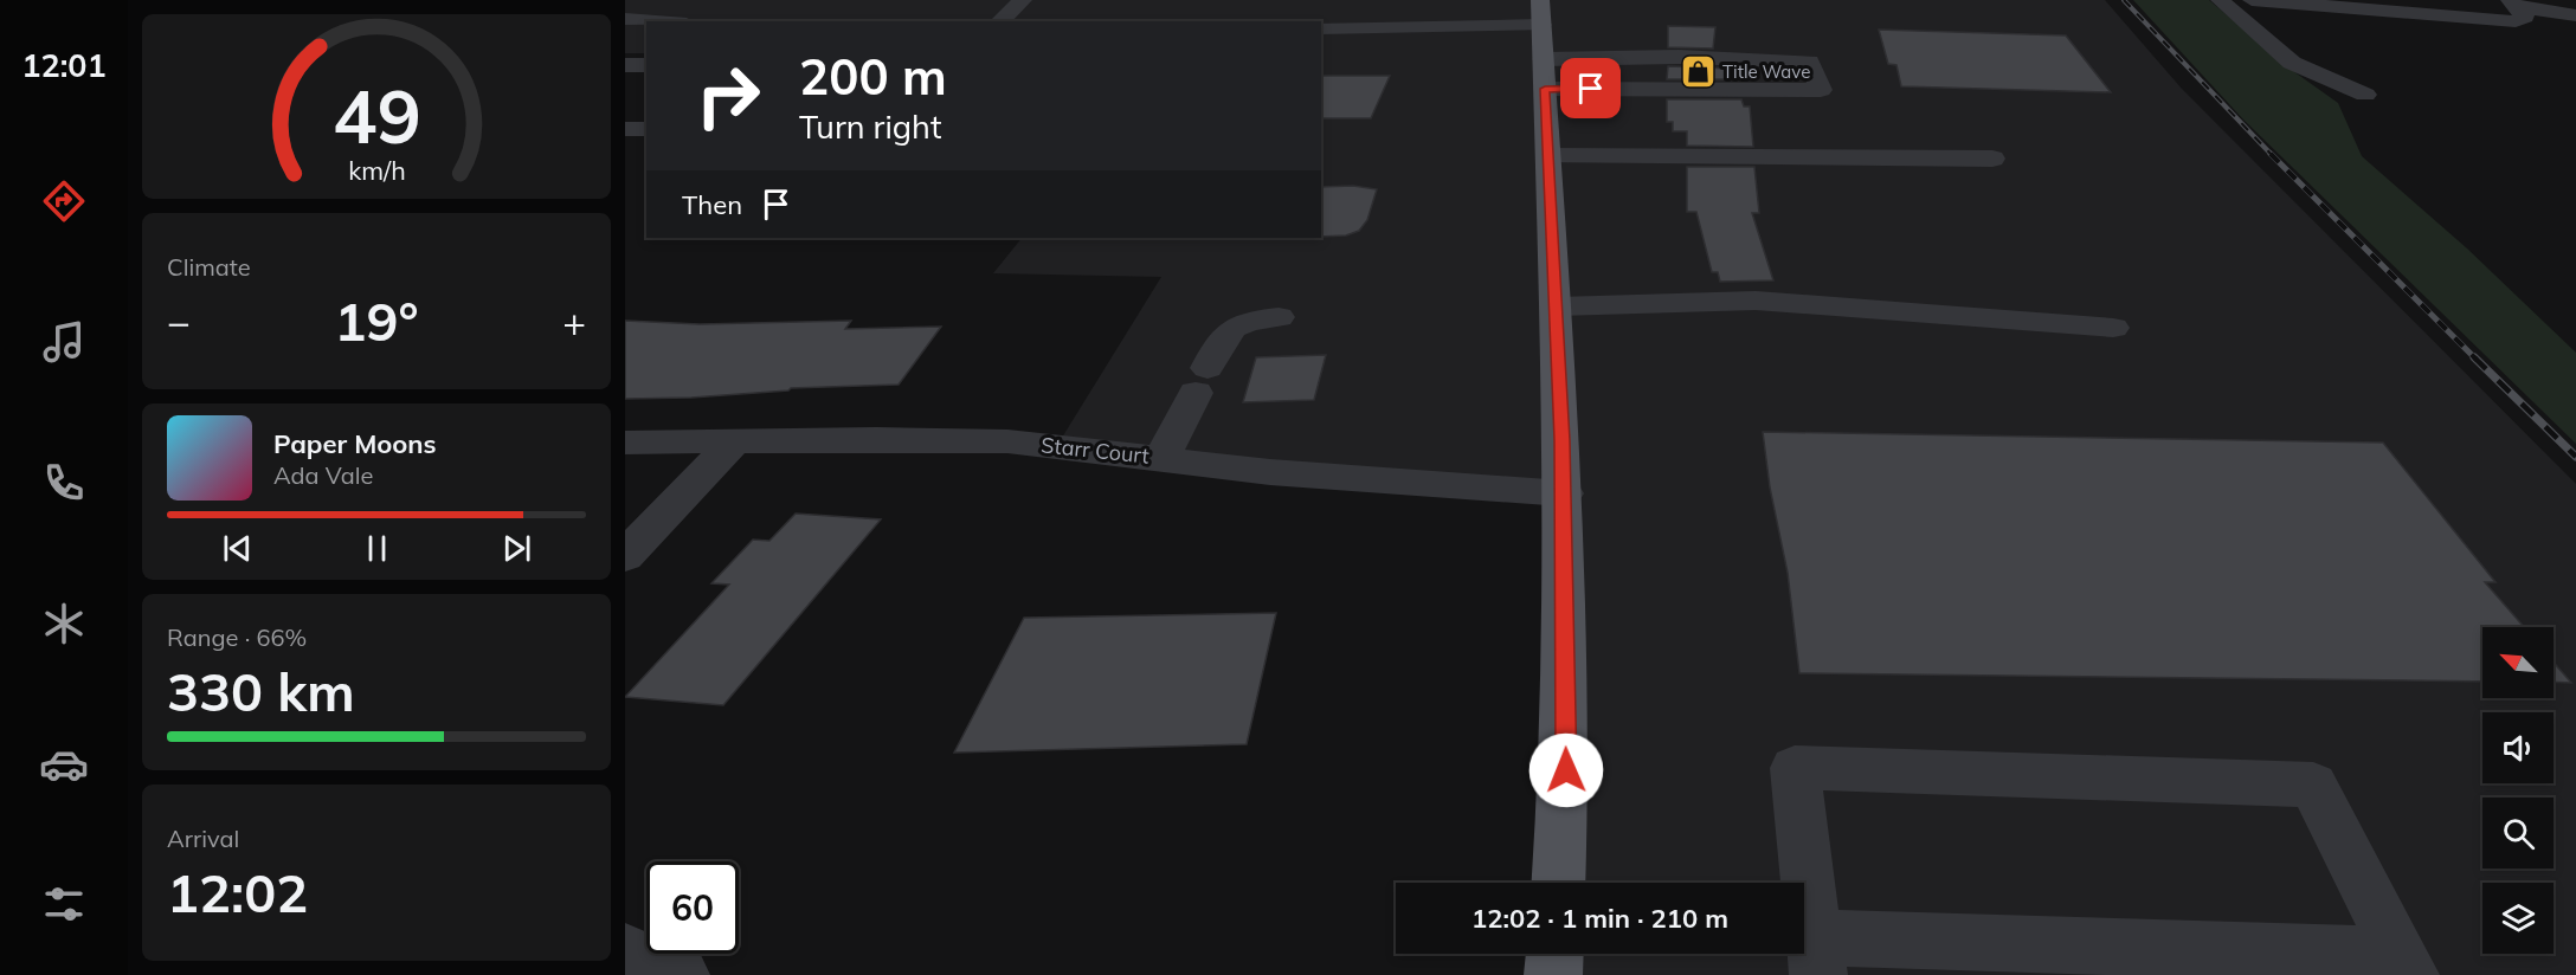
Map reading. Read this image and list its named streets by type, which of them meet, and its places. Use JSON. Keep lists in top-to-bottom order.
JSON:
{
  "streets": {
    "street": ["Starr Court"]
  },
  "places": {
    "shop": ["Title Wave"]
  },
  "north": "top left",
  "page": {
    "tabs": "12:01",
    "turn": ["200 m", "Turn right"],
    "then": "Then",
    "tile": [
      "Climate",
      ["Range · 66%", "330 km"],
      ["Arrival", "12:02"]
    ],
    "heat": ["−", "19°", "+"],
    "song": ["Paper Moons", "Ada Vale"],
    "limit": "60",
    "trip": "12:02 · 1 min · 210 m",
    "gauge": ["49", "km/h"]
  }
}
